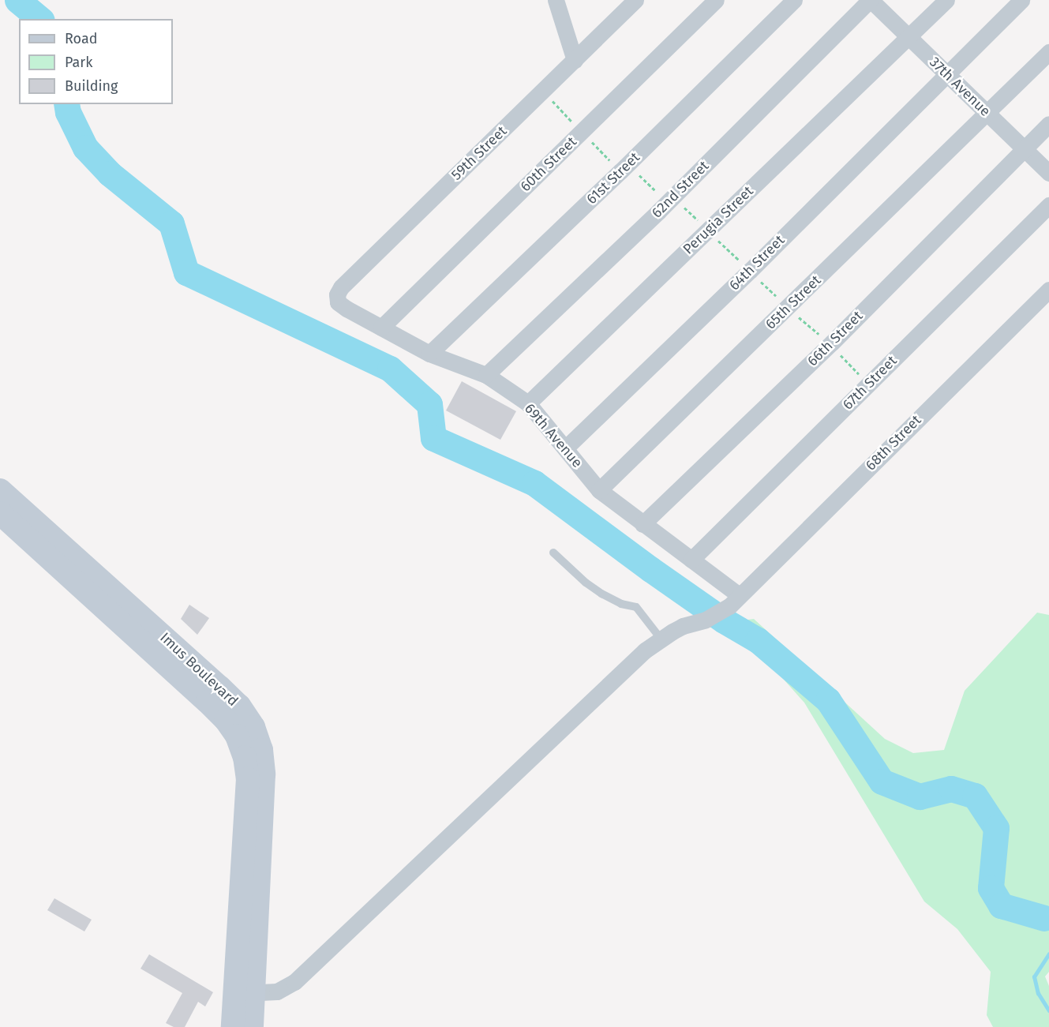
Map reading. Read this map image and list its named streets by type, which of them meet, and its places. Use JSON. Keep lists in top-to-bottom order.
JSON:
{
  "streets": {
    "main road": ["Imus Boulevard"],
    "street": [
      "37th Avenue",
      "59th Street",
      "60th Street",
      "61st Street",
      "62nd Street",
      "Perugia Street",
      "64th Street",
      "65th Street",
      "66th Street",
      "67th Street",
      "69th Avenue",
      "68th Street"
    ]
  },
  "crossings": [
    ["37th Avenue", "62nd Street"],
    ["37th Avenue", "Perugia Street"],
    ["37th Avenue", "64th Street"],
    ["37th Avenue", "65th Street"],
    ["37th Avenue", "66th Street"],
    ["59th Street", "69th Avenue"],
    ["60th Street", "69th Avenue"],
    ["61st Street", "69th Avenue"],
    ["62nd Street", "69th Avenue"],
    ["Perugia Street", "69th Avenue"],
    ["64th Street", "69th Avenue"],
    ["65th Street", "69th Avenue"],
    ["66th Street", "69th Avenue"],
    ["67th Street", "69th Avenue"],
    ["69th Avenue", "68th Street"]
  ],
  "legend": ["Road", "Park", "Building"]
}
